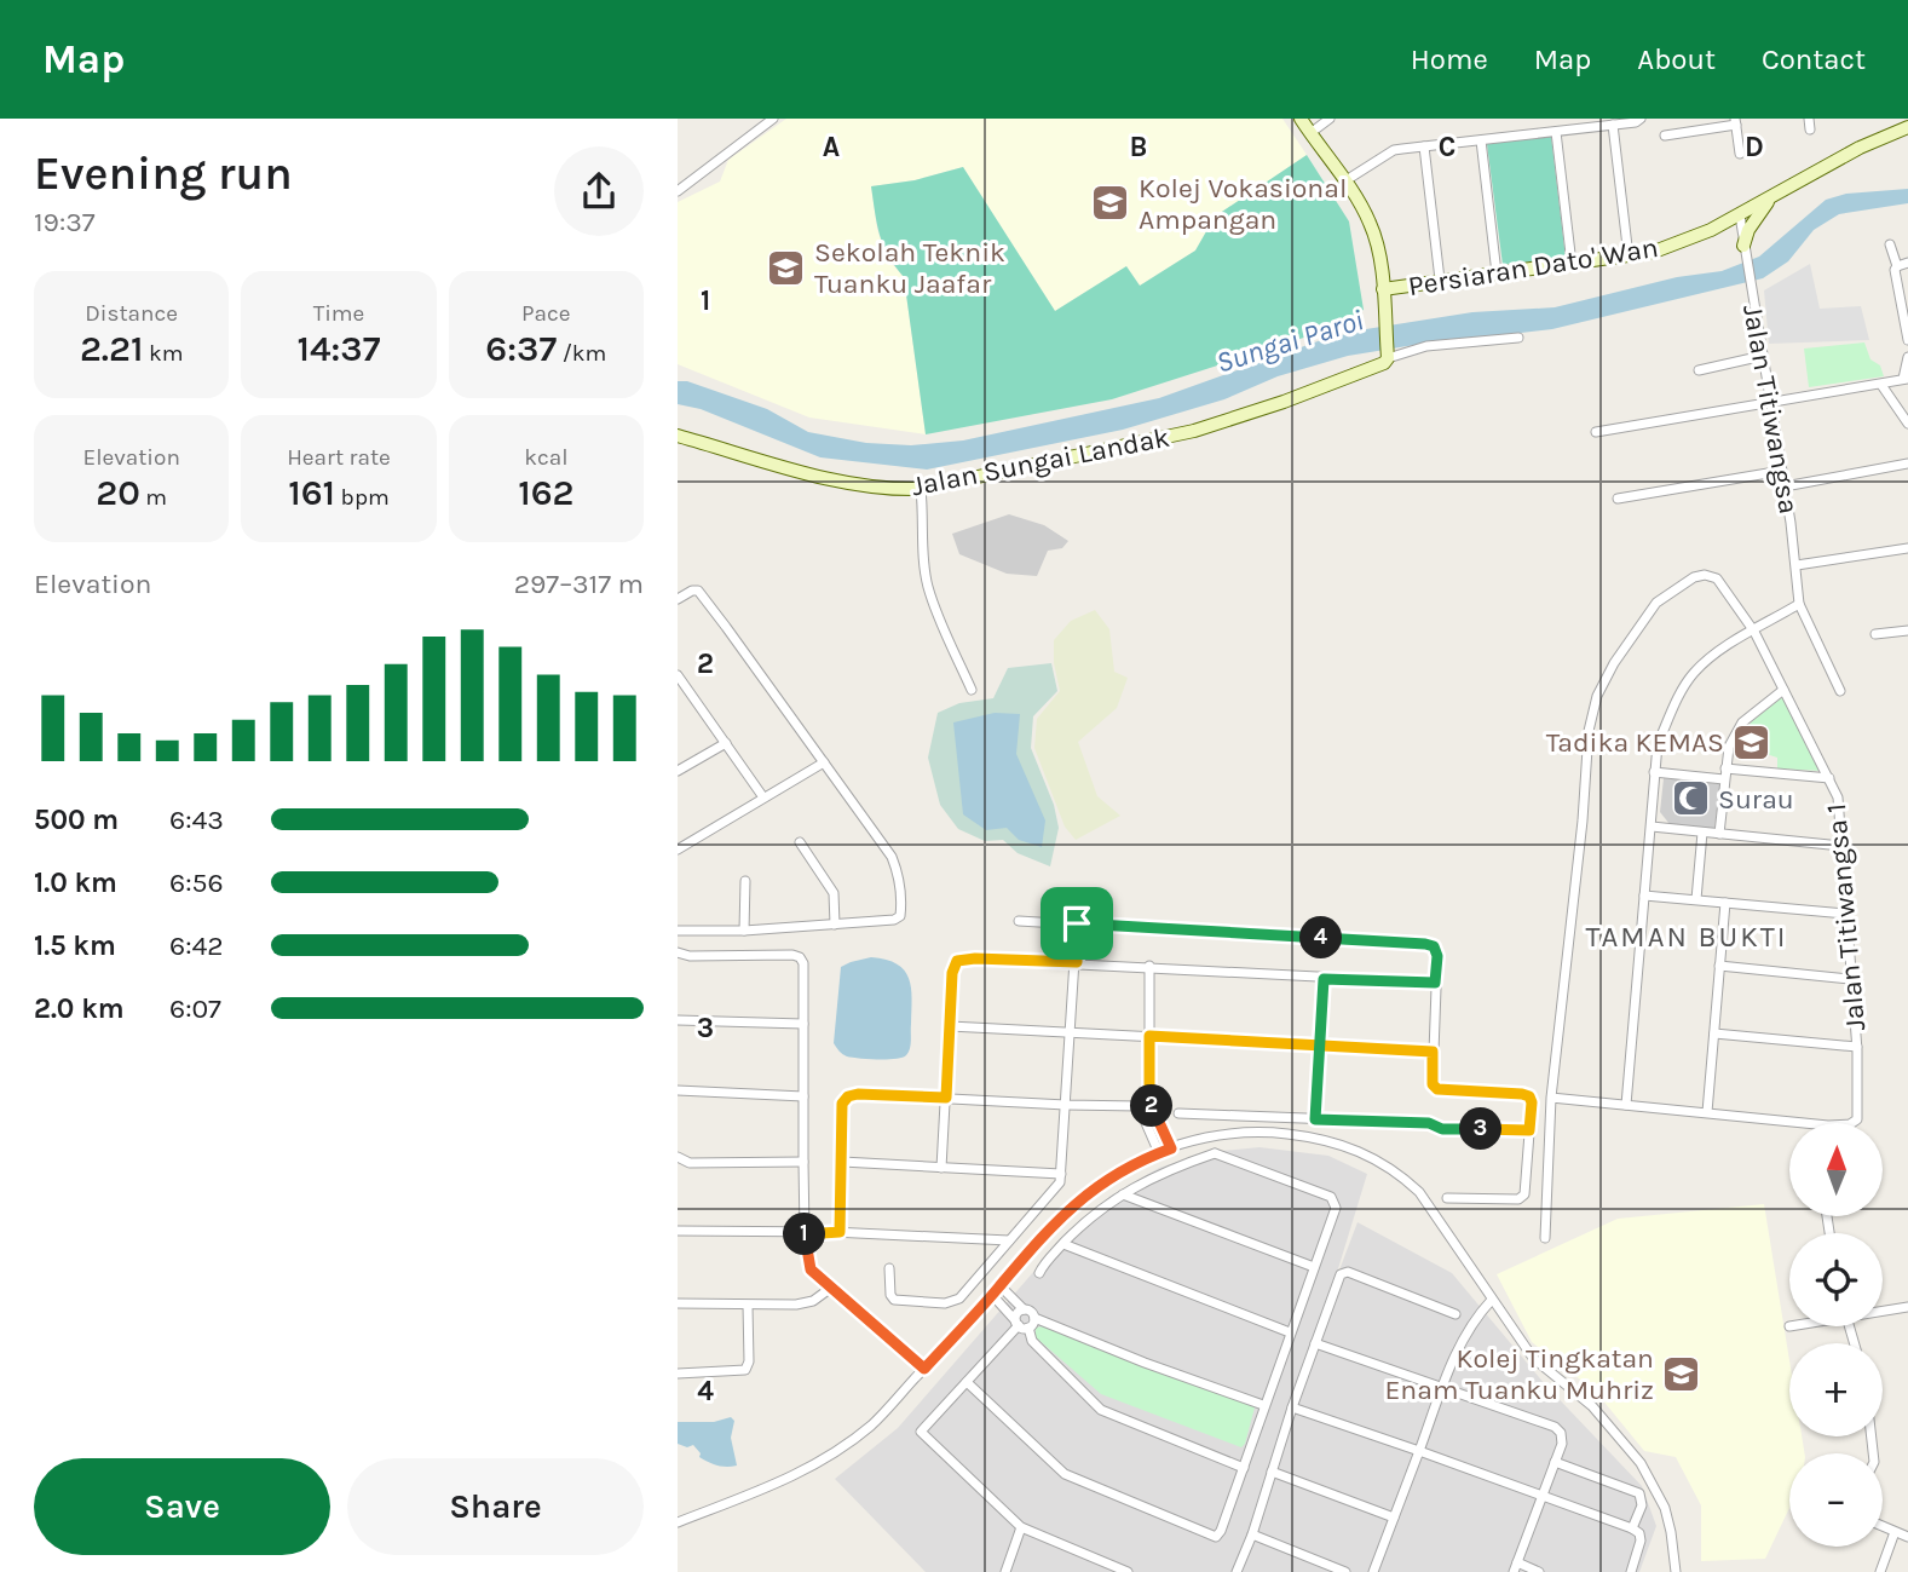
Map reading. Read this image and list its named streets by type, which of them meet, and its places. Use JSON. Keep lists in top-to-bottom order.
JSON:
{
  "streets": {
    "street": [
      "Persiaran Dato' Wan",
      "Jalan Titiwangsa",
      "Jalan Sungai Landak",
      "Jalan Titiwangsa 1"
    ]
  },
  "crossings": [
    ["Persiaran Dato' Wan", "Jalan Titiwangsa"]
  ],
  "districts": ["TAMAN BUKTI"],
  "water": ["Sungai Paroi"],
  "places": {
    "school or university": [
      "Kolej Vokasional Ampangan",
      "Sekolah Teknik Tuanku Jaafar",
      "Tadika KEMAS",
      "Kolej Tingkatan Enam Tuanku Muhriz"
    ],
    "mosque": ["Surau"]
  },
  "north": "top",
  "page": {
    "header": "Map",
    "nav": [
      "Home",
      "Map",
      "About",
      "Contact"
    ],
    "heading": ["Evening run", "19:37"],
    "stats": [
      ["Distance", "2.21 km"],
      ["Time", "14:37"],
      ["Pace", "6:37 /km"],
      ["Elevation", "20 m"],
      ["Heart rate", "161 bpm"],
      ["kcal", "162"]
    ],
    "chart": ["Elevation", "297–317 m"],
    "list": [
      {
        "name": "500 m",
        "note": "6:43"
      },
      {
        "name": "1.0 km",
        "note": "6:56"
      },
      {
        "name": "1.5 km",
        "note": "6:42"
      },
      {
        "name": "2.0 km",
        "note": "6:07"
      }
    ],
    "pins": [
      "4",
      "2",
      "3",
      "1"
    ],
    "map_buttons": ["+", "−"],
    "buttons": ["Save", "Share"]
  },
  "grid": {
    "columns": [
      "A",
      "B",
      "C",
      "D"
    ],
    "rows": [
      "1",
      "2",
      "3",
      "4"
    ]
  }
}
